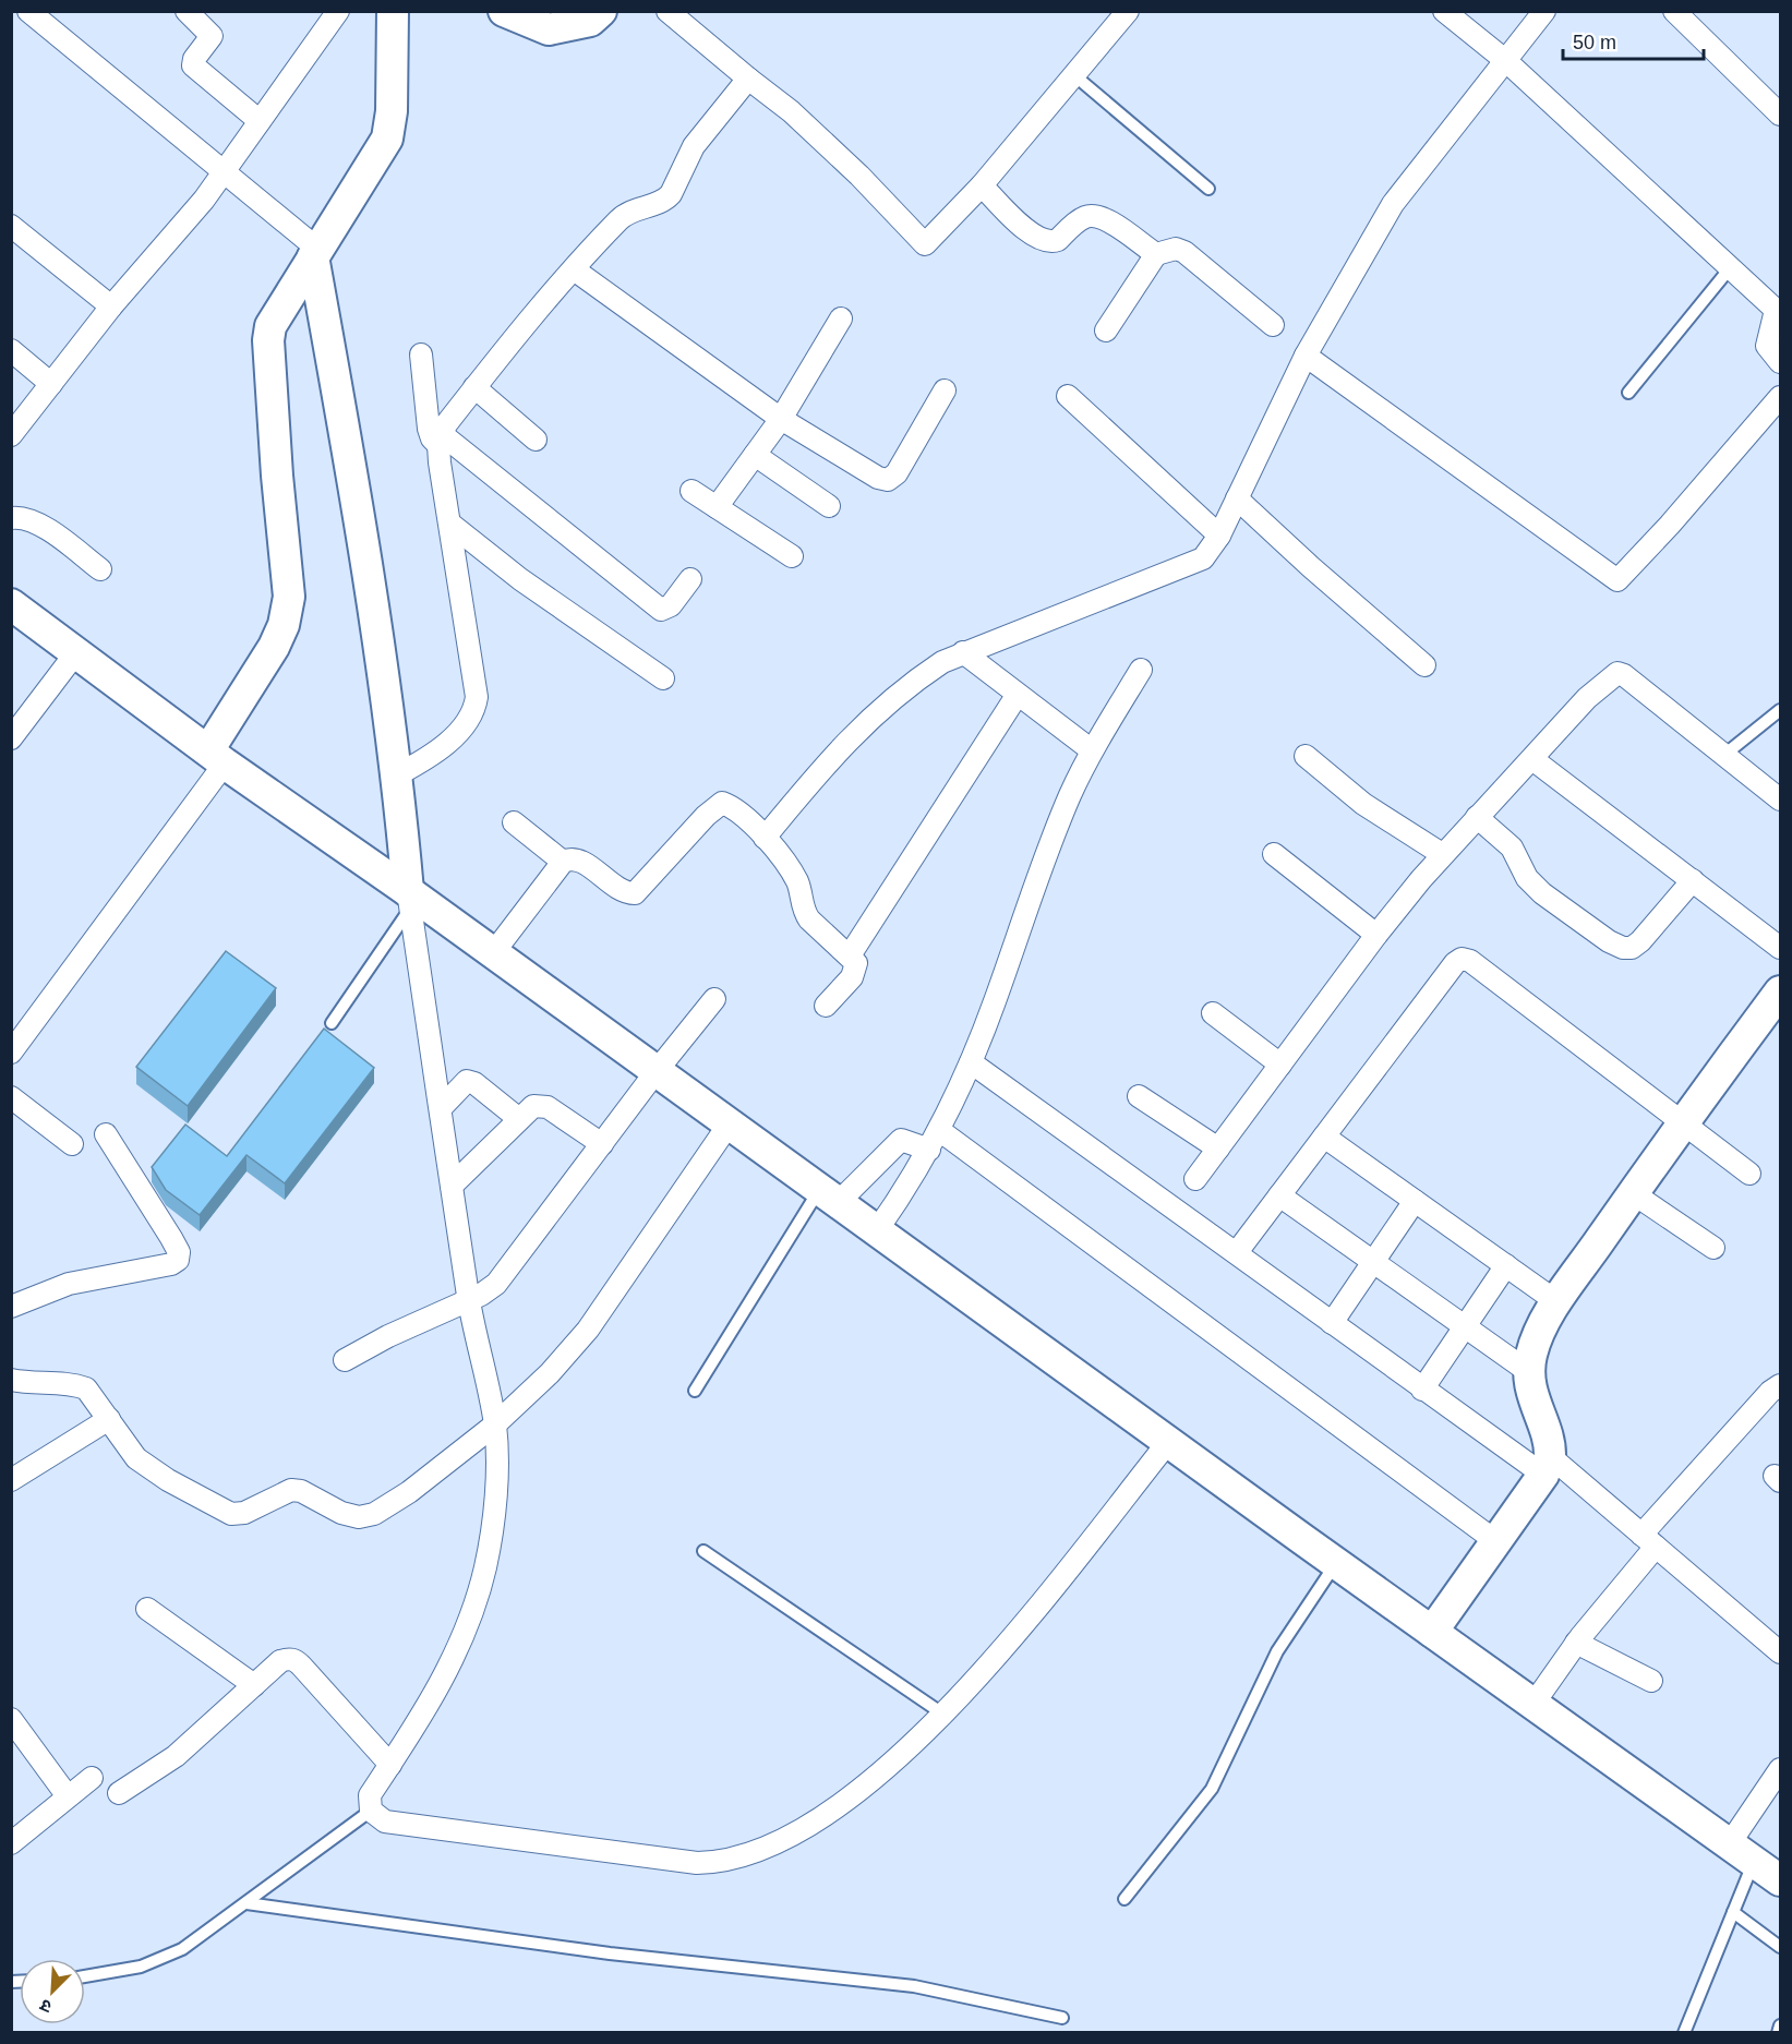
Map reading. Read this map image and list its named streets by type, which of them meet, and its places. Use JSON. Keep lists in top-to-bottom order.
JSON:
{
  "scale_bar": "50 m",
  "north": "bottom left"
}
